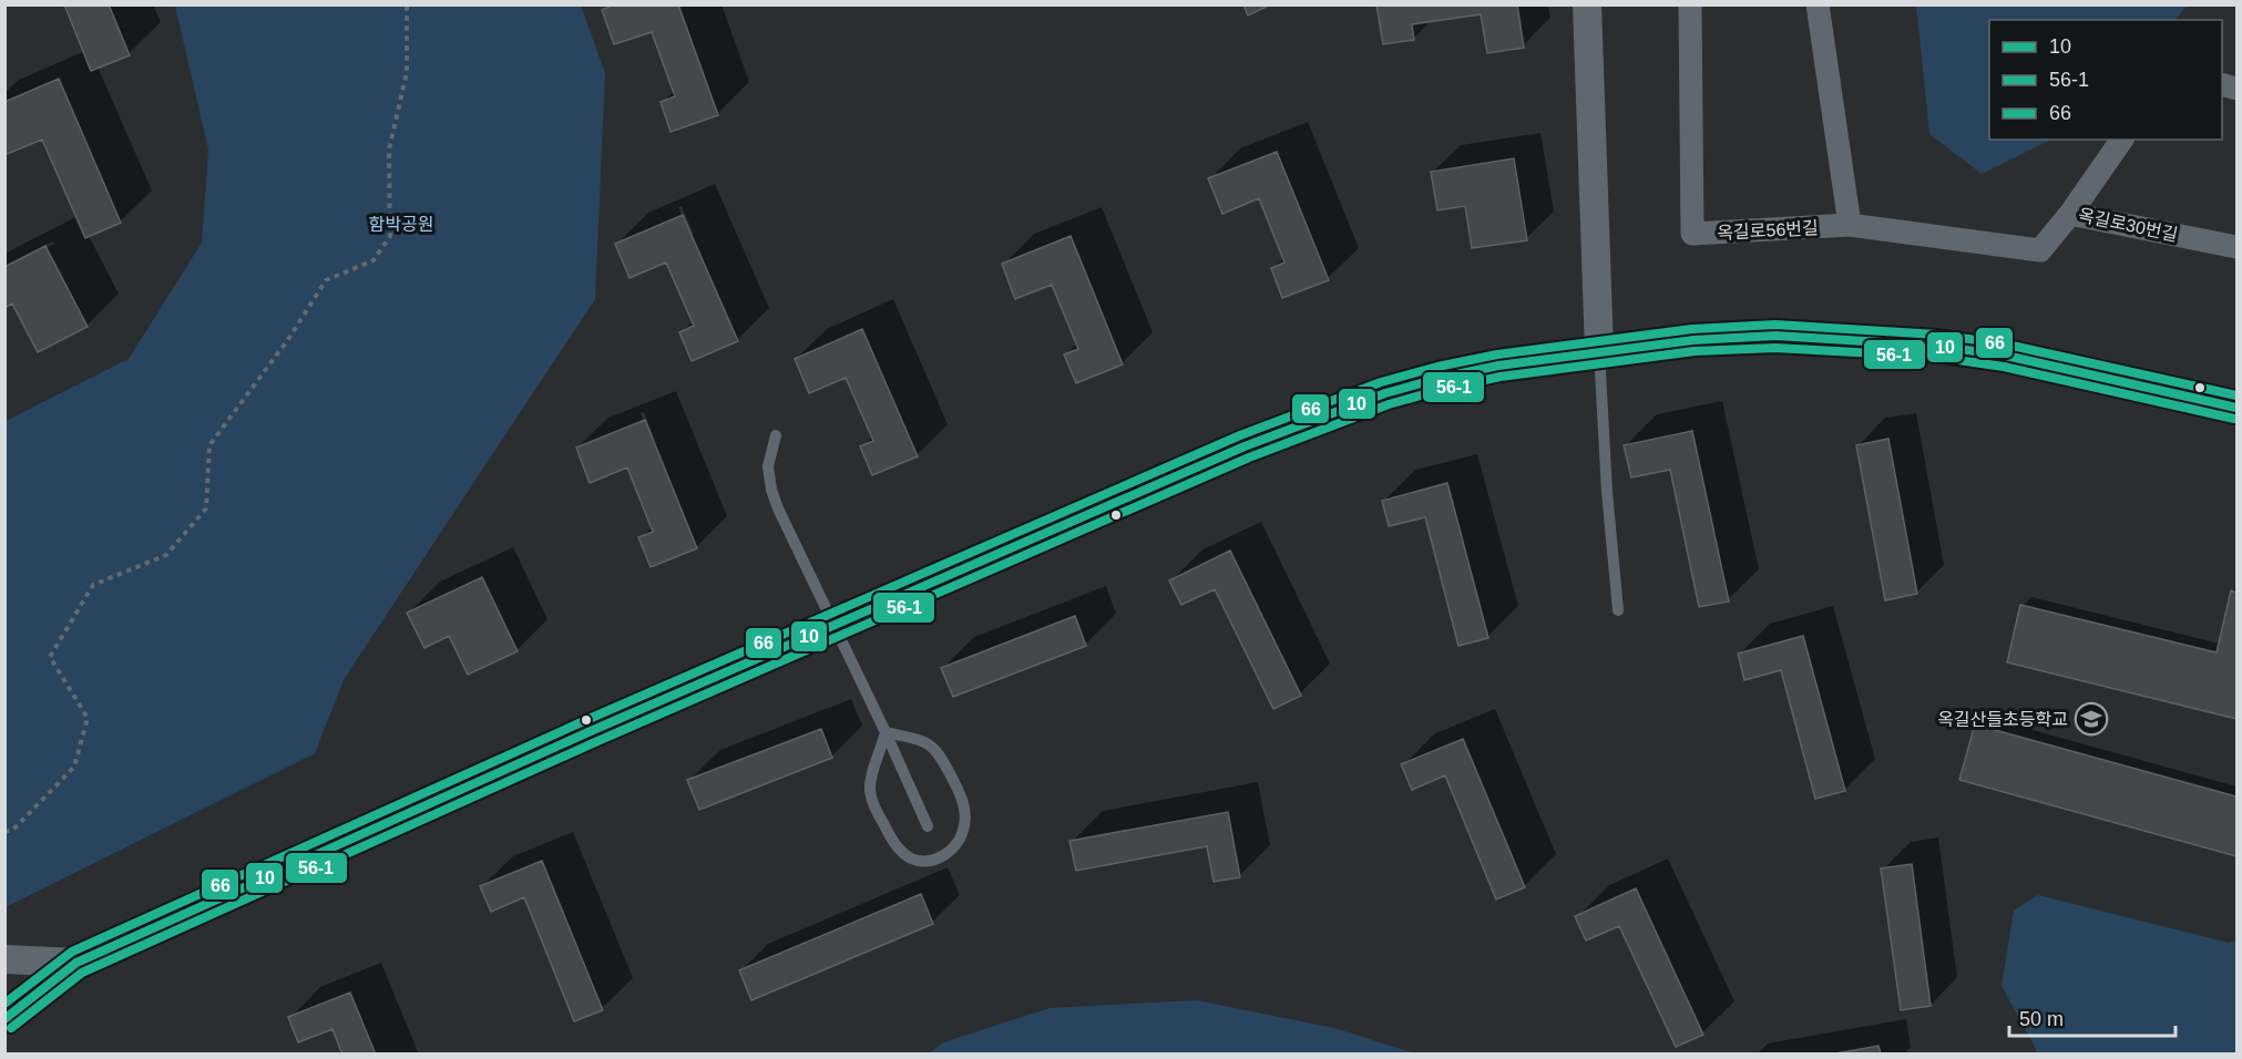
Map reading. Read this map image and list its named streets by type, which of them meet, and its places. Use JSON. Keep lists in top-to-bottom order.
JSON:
{
  "streets": {
    "street": ["옥길로30번길", "옥길로56번길"]
  },
  "parks": ["함박공원"],
  "places": {
    "school or university": ["옥길산들초등학교"]
  },
  "lines": ["transit line 66", "transit line 10", "transit line 56-1"],
  "legend": ["10", "56-1", "66"],
  "scale_bar": "50 m"
}
